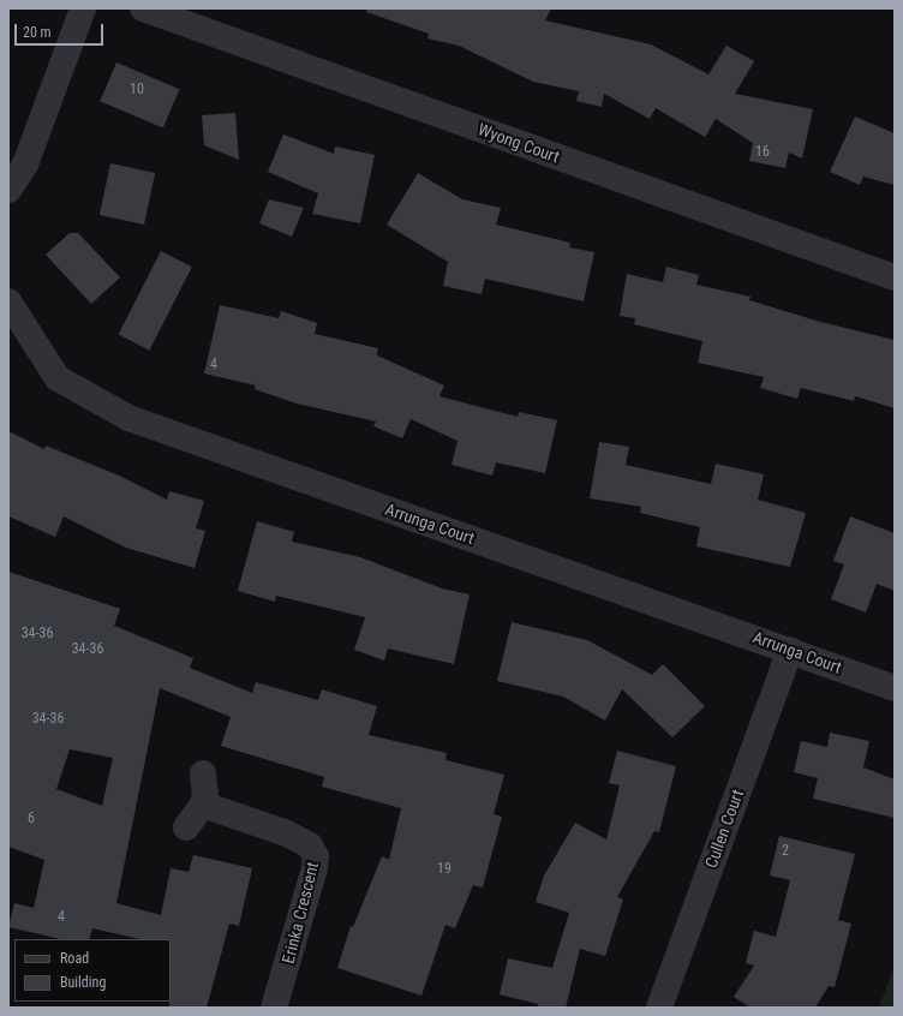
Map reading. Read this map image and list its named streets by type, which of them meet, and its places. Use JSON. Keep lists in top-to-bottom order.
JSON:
{
  "streets": {
    "street": [
      "Wyong Court",
      "Arrunga Court",
      "Cullen Court",
      "Erinka Crescent"
    ]
  },
  "crossings": [
    ["Arrunga Court", "Cullen Court"]
  ],
  "house_numbers": [
    "10",
    "16",
    "4",
    "34-36",
    "34-36",
    "34-36",
    "6",
    "2",
    "19",
    "4"
  ],
  "legend": ["Road", "Building"],
  "scale_bar": "20 m"
}
